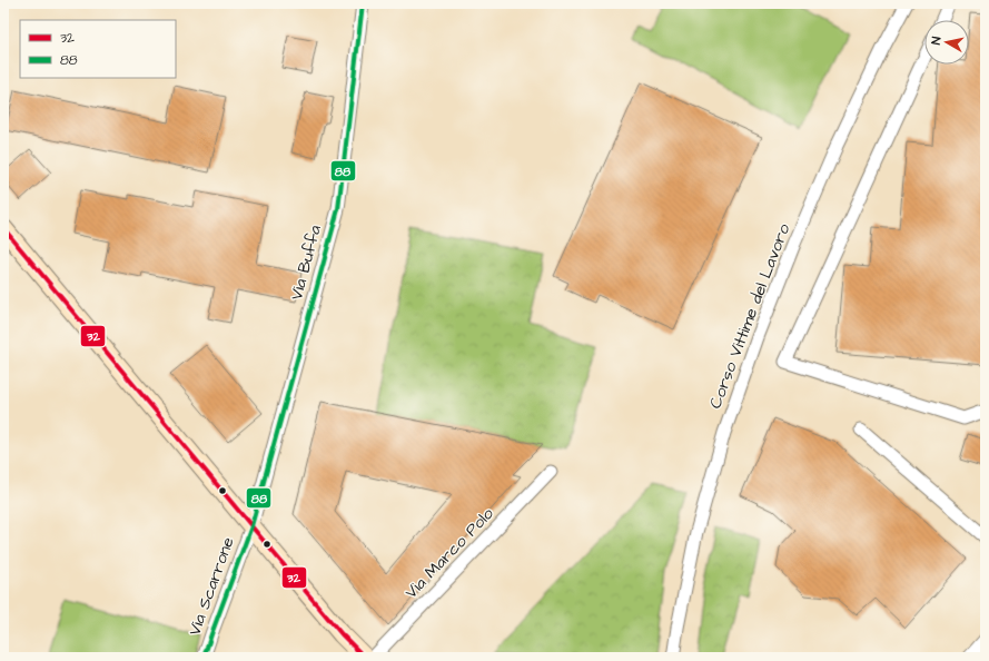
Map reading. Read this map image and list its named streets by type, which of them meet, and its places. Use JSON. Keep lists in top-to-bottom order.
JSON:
{
  "streets": {
    "street": [
      "Via Buffa",
      "Corso Vittime del Lavoro",
      "Via Marco Polo",
      "Via Scarrone"
    ]
  },
  "crossings": [
    ["Via Buffa", "Via Scarrone"]
  ],
  "lines": ["transit line 88", "transit line 32"],
  "legend": ["32", "88"],
  "north": "left"
}
